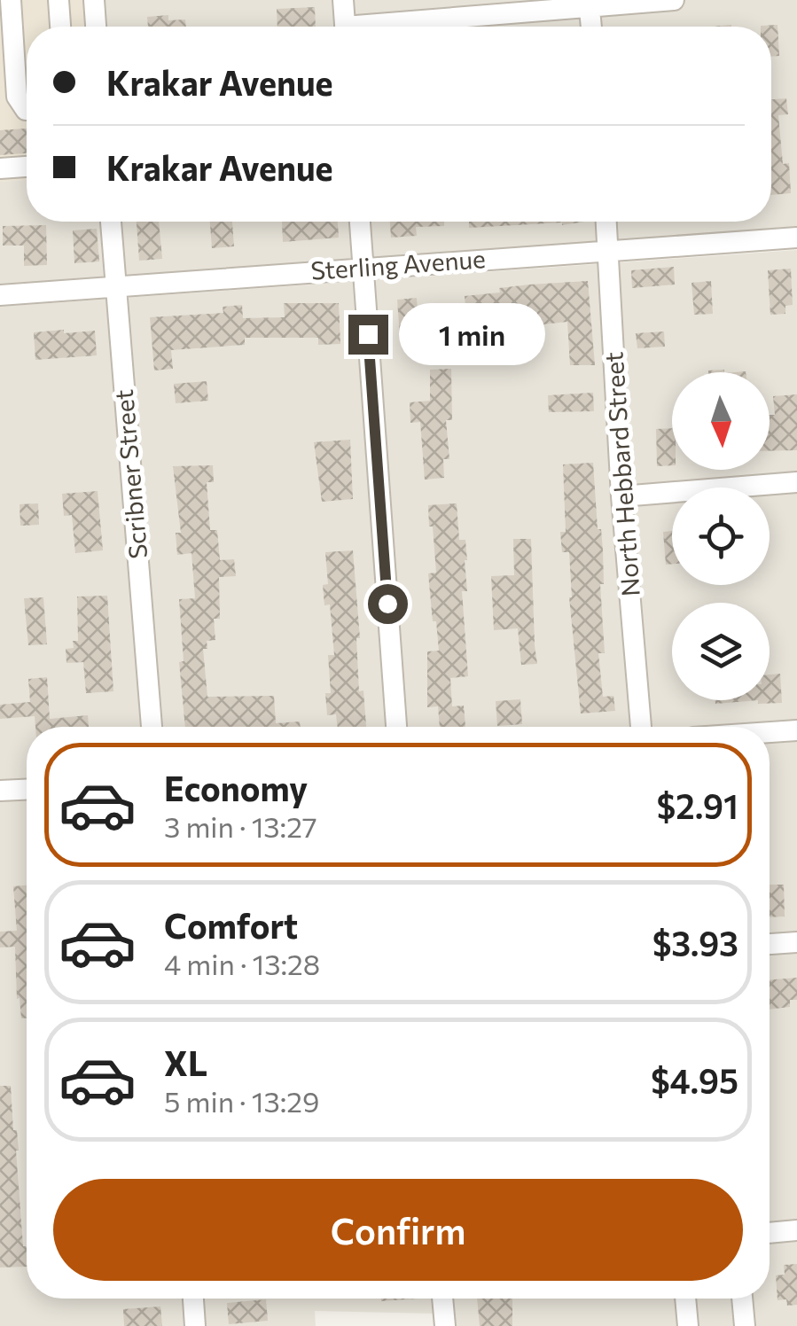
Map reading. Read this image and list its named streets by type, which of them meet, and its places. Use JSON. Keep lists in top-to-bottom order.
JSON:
{
  "streets": {
    "street": ["Sterling Avenue", "Scribner Street", "North Hebbard Street"]
  },
  "crossings": [
    ["Sterling Avenue", "Scribner Street"],
    ["Sterling Avenue", "North Hebbard Street"]
  ],
  "north": "bottom",
  "page": {
    "banner": ["Krakar Avenue", "Krakar Avenue"],
    "bubble": "1 min",
    "list": [
      {
        "name": "Economy",
        "note": "3 min · 13:27",
        "value": "$2.91"
      },
      {
        "name": "Comfort",
        "note": "4 min · 13:28",
        "value": "$3.93"
      },
      {
        "name": "XL",
        "note": "5 min · 13:29",
        "value": "$4.95"
      }
    ],
    "buttons": "Confirm"
  }
}
